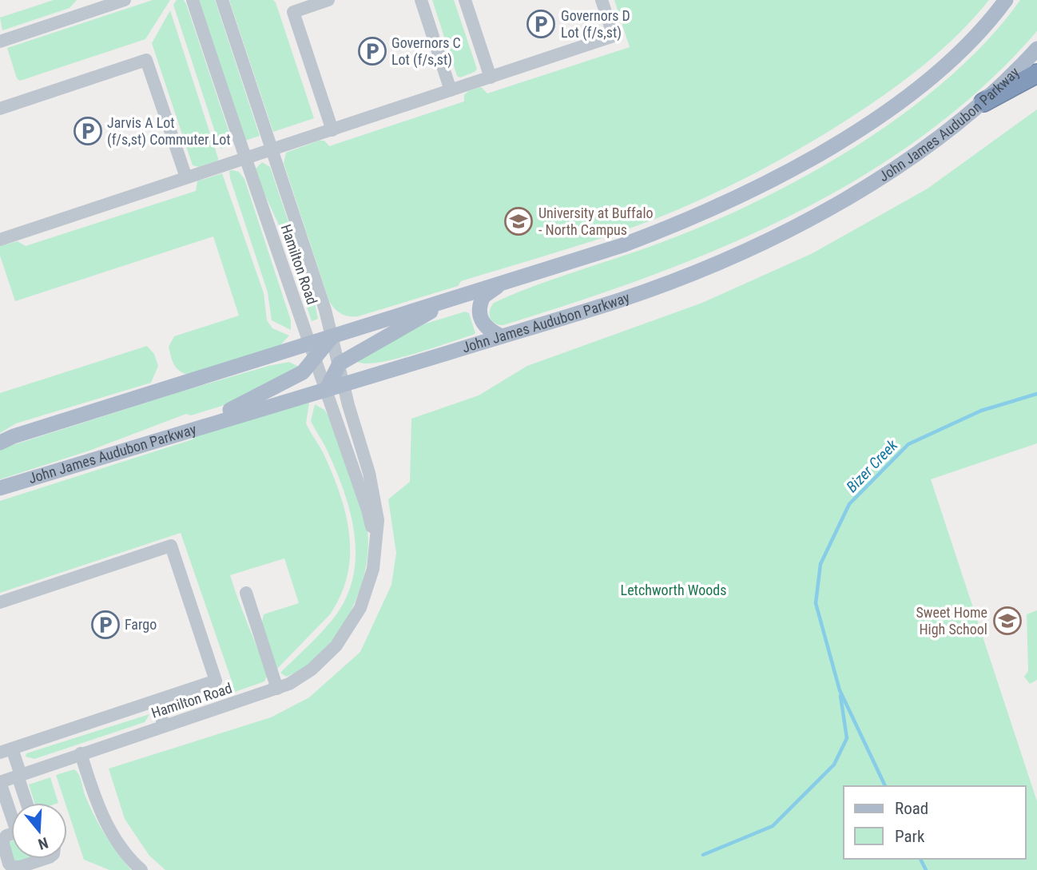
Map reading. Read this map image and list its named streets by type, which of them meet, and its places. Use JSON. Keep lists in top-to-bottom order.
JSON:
{
  "streets": {
    "main road": ["John James Audubon Parkway"],
    "street": ["Hamilton Road"]
  },
  "crossings": [
    ["John James Audubon Parkway", "Hamilton Road"]
  ],
  "water": ["Bizer Creek"],
  "parks": ["Letchworth Woods"],
  "places": {
    "parking": [
      "Governors D Lot (f/s,st)",
      "Governors C Lot (f/s,st)",
      "Jarvis A Lot (f/s,st) Commuter Lot",
      "Fargo"
    ],
    "school or university": ["University at Buffalo - North Campus", "Sweet Home High School"]
  },
  "legend": ["Road", "Park"],
  "north": "bottom"
}
